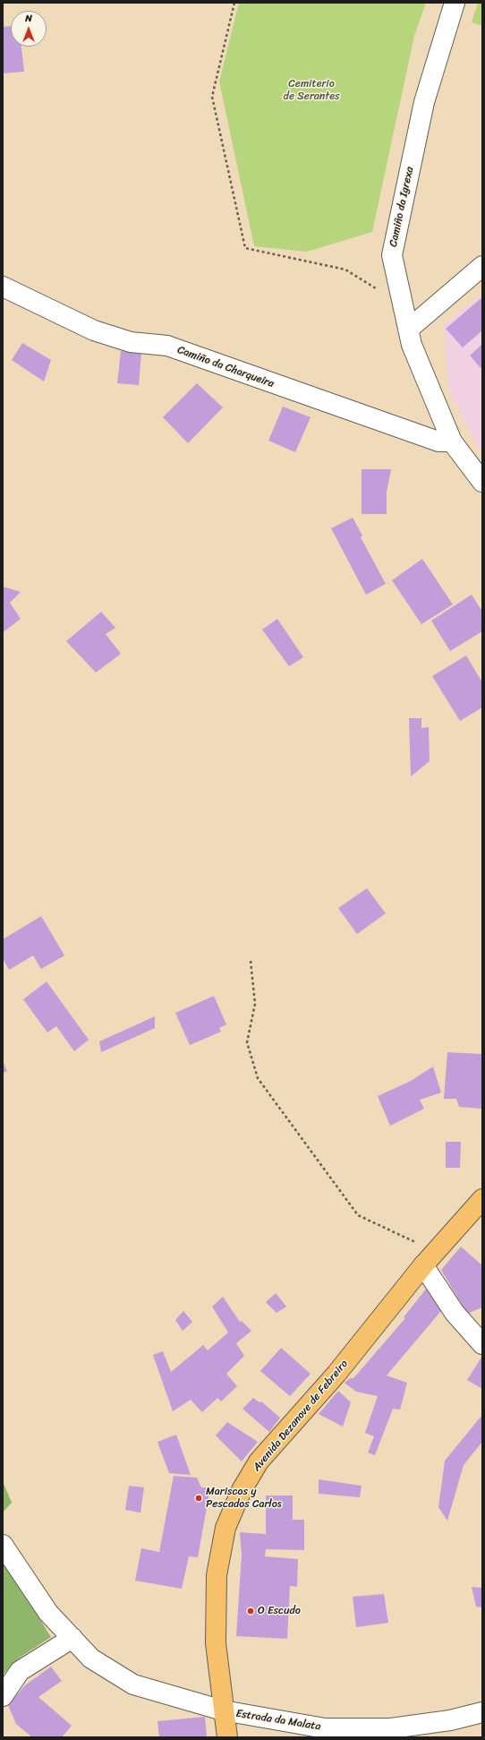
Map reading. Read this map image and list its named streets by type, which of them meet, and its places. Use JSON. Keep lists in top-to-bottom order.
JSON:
{
  "streets": {
    "main road": ["Avenida Dezanove de Febreiro"],
    "street": ["Camiño da Igrexa", "Camiño da Charqueira", "Estrada da Malata"]
  },
  "crossings": [
    ["Camiño da Igrexa", "Camiño da Charqueira"],
    ["Avenida Dezanove de Febreiro", "Estrada da Malata"]
  ],
  "parks": ["Cemiterio de Serantes"],
  "places": ["Mariscos y Pescados Carlos", "O Escudo"],
  "north": "top"
}
